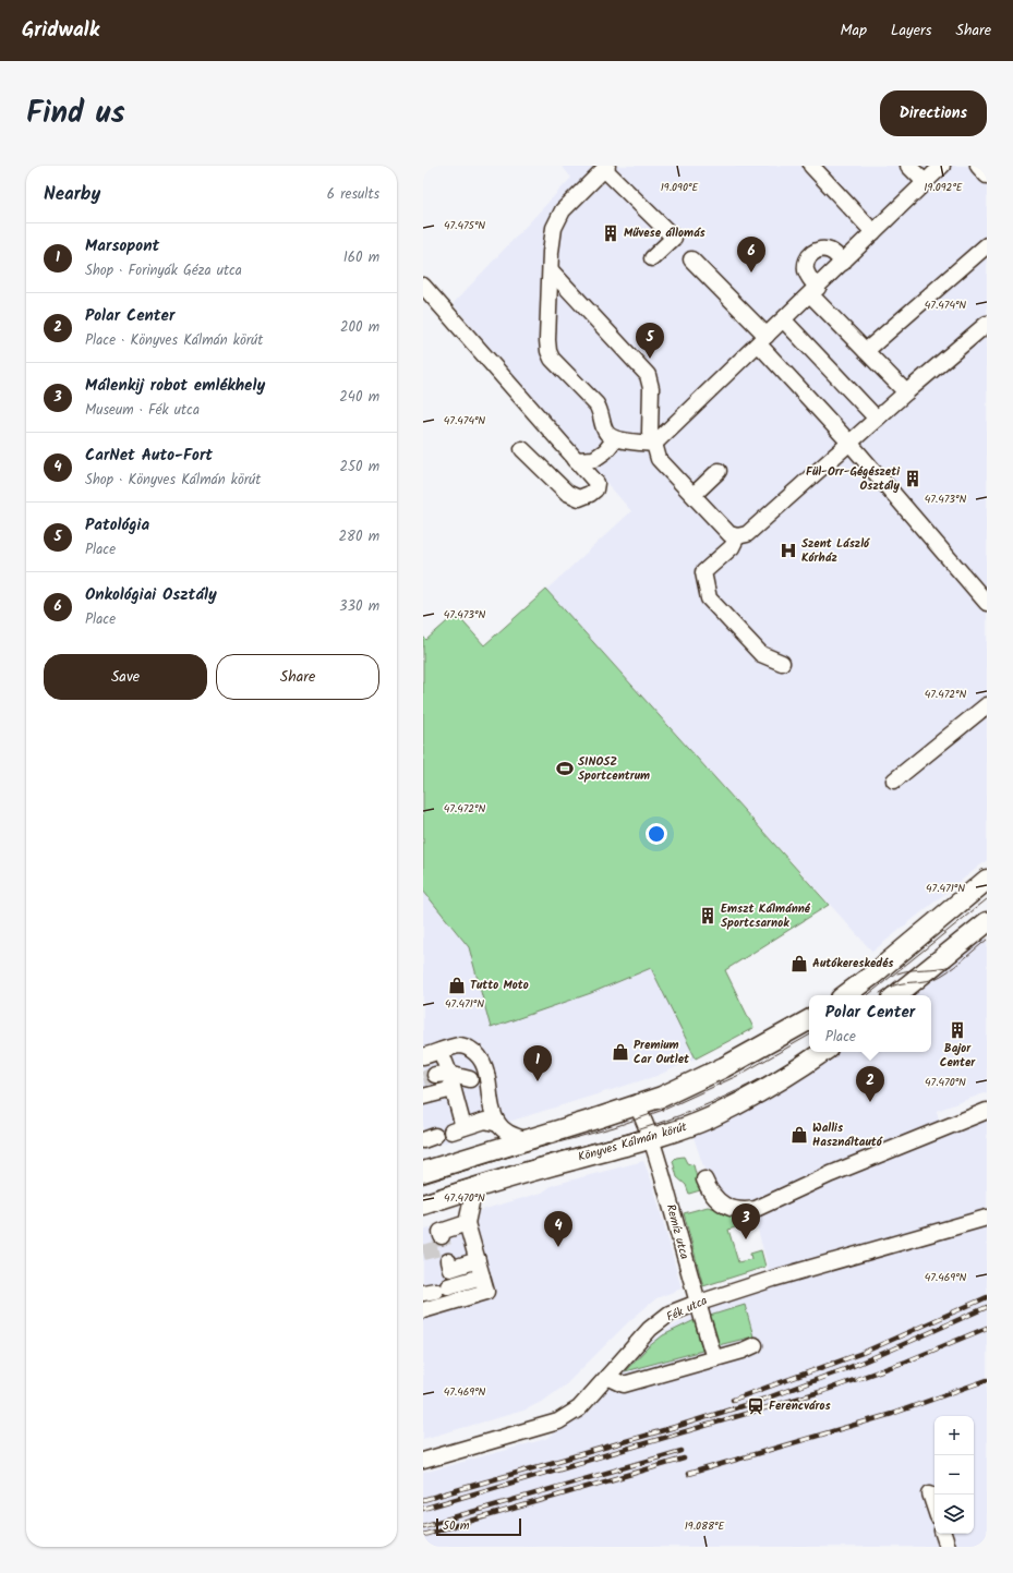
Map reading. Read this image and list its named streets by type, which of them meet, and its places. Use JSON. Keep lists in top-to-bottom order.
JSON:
{
  "streets": {
    "main road": ["Könyves Kálmán körút"],
    "street": ["Remíz utca", "Fék utca"]
  },
  "crossings": [
    ["Könyves Kálmán körút", "Remíz utca"],
    ["Remíz utca", "Fék utca"]
  ],
  "places": {
    "building": [
      "Művese állomás",
      "Fül-Orr-Gégészeti Osztály",
      "Emszt Kálmánné Sportcsarnok",
      "Bajor Center"
    ],
    "hospital": ["Szent László Kórház"],
    "sports": ["SINOSZ Sportcentrum"],
    "shop": [
      "Autókereskedés",
      "Tutto Moto",
      "Premium Car Outlet",
      "Wallis Használtautó"
    ],
    "station": ["Ferencváros"]
  },
  "scale_bar": "50 m",
  "page": {
    "header": "Gridwalk",
    "nav": ["Map", "Layers", "Share"],
    "title": "Find us",
    "buttons": [
      "Directions",
      ["Save", "Share"]
    ],
    "heading": ["Nearby", "6 results"],
    "list": [
      {
        "mark": "1",
        "name": "Marsopont",
        "note": "Shop · Forinyák Géza utca",
        "value": "160 m"
      },
      {
        "mark": "2",
        "name": "Polar Center",
        "note": "Place · Könyves Kálmán körút",
        "value": "200 m"
      },
      {
        "mark": "3",
        "name": "Málenkij robot emlékhely",
        "note": "Museum · Fék utca",
        "value": "240 m"
      },
      {
        "mark": "4",
        "name": "CarNet Auto-Fort",
        "note": "Shop · Könyves Kálmán körút",
        "value": "250 m"
      },
      {
        "mark": "5",
        "name": "Patológia",
        "note": "Place",
        "value": "280 m"
      },
      {
        "mark": "6",
        "name": "Onkológiai Osztály",
        "note": "Place",
        "value": "330 m"
      }
    ],
    "pins": [
      "6",
      "5",
      "1",
      "2",
      "3",
      "4"
    ],
    "popup": ["Polar Center", "Place"],
    "map_buttons": ["+", "−"],
    "scale": "50 m"
  },
  "coordinates": [
    "19.090°E",
    "19.092°E",
    "47.475°N",
    "47.474°N",
    "47.473°N",
    "47.472°N",
    "47.471°N",
    "47.470°N",
    "47.469°N",
    "19.088°E"
  ]
}
